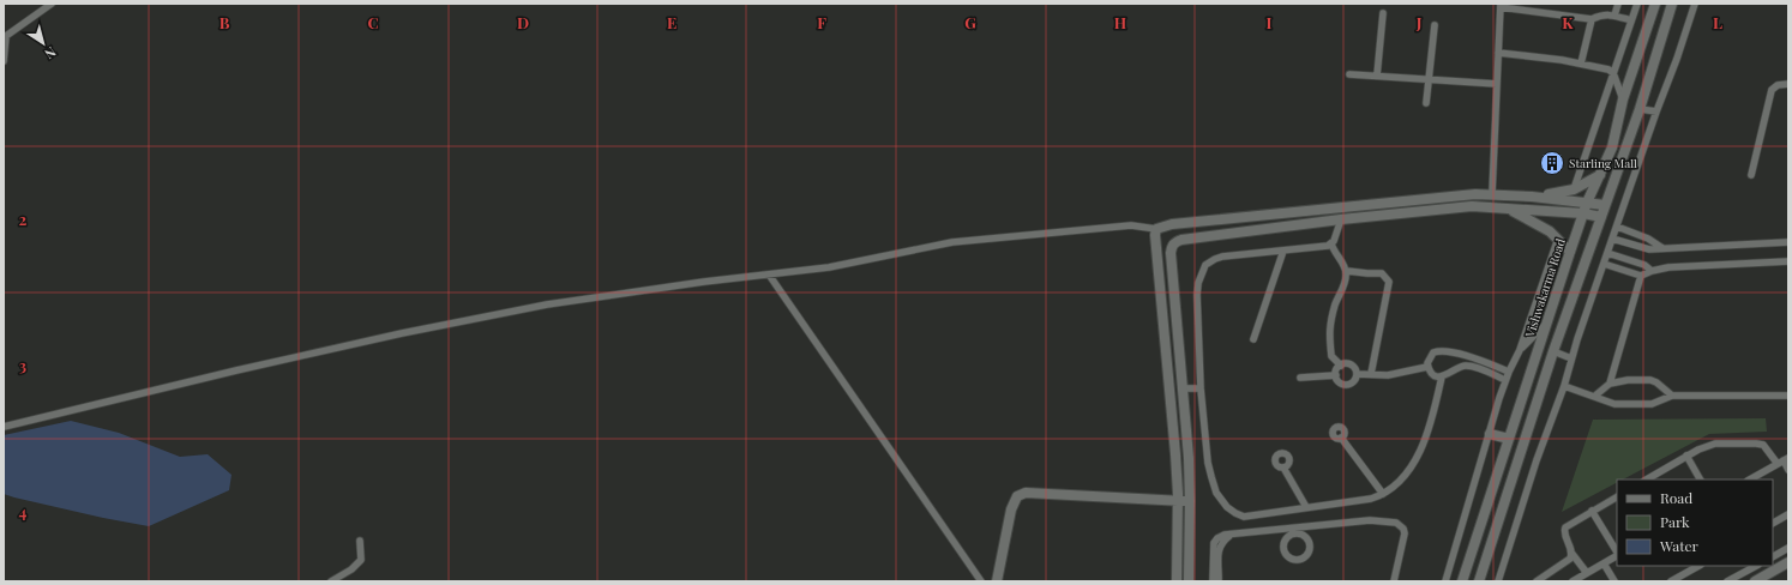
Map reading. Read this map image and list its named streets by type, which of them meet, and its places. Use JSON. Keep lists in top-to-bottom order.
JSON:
{
  "streets": {
    "street": ["Vishwakarma Road"]
  },
  "places": {
    "building": ["Starling Mall"]
  },
  "legend": ["Road", "Park", "Water"],
  "north": "bottom right",
  "grid": {
    "columns": [
      "B",
      "C",
      "D",
      "E",
      "F",
      "G",
      "H",
      "I",
      "J",
      "K",
      "L"
    ],
    "rows": ["2", "3", "4"]
  }
}
